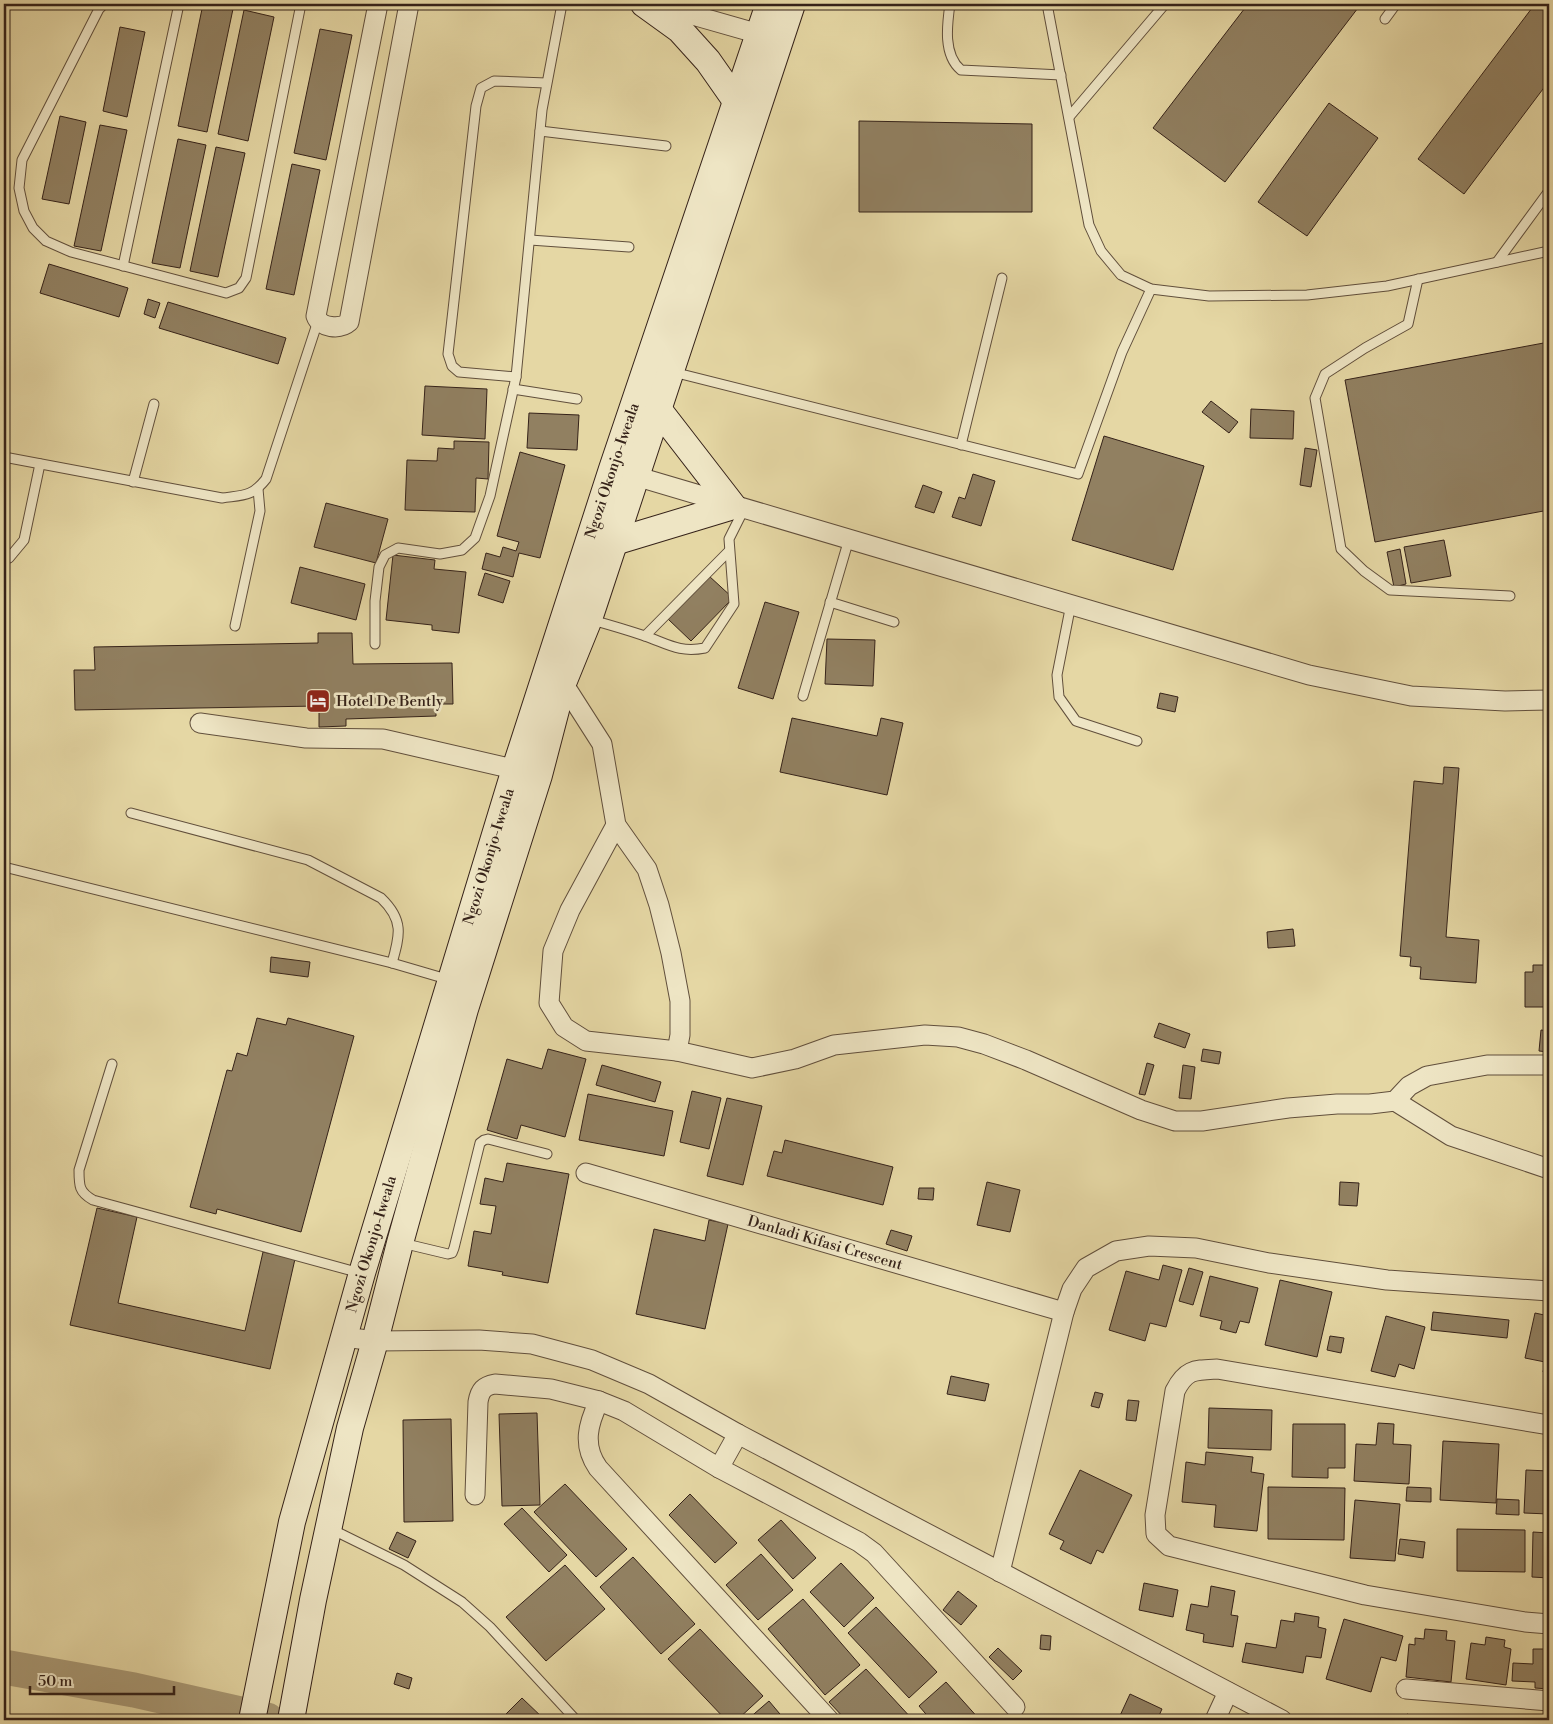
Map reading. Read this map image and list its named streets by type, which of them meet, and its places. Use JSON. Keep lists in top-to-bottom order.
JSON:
{
  "streets": {
    "street": ["Ngozi Okonjo-Iweala", "Danladi Kifasi Crescent"]
  },
  "places": {
    "hotel": ["Hotel De Bently"]
  },
  "scale_bar": "50 m"
}
